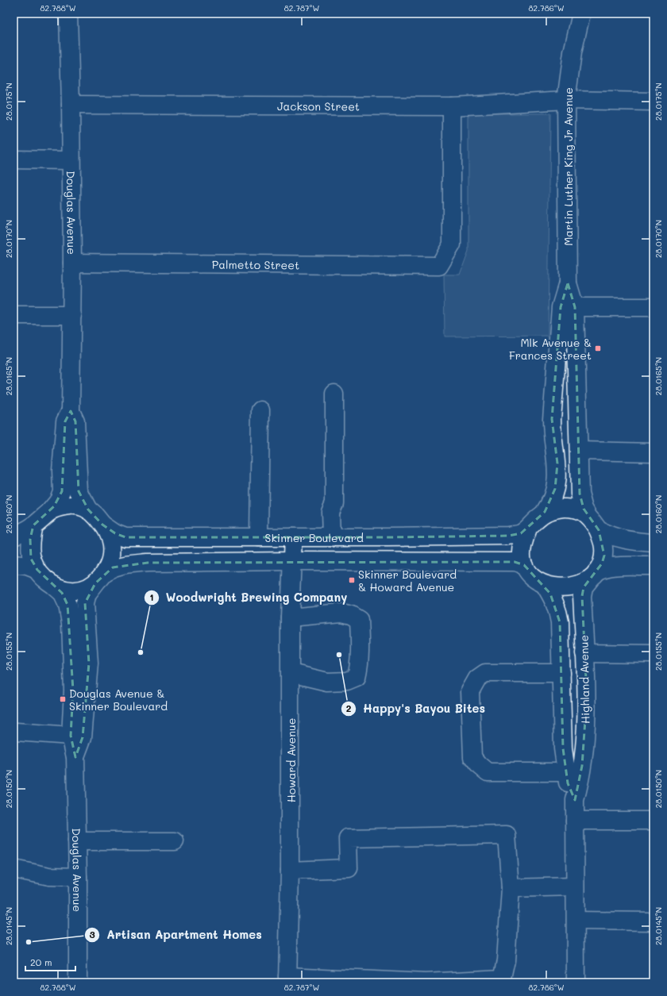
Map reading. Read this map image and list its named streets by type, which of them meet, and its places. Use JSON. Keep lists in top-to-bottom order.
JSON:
{
  "streets": {
    "street": [
      "Jackson Street",
      "Martin Luther King Jr Avenue",
      "Douglas Avenue",
      "Palmetto Street",
      "Skinner Boulevard",
      "Highland Avenue",
      "Howard Avenue"
    ]
  },
  "crossings": [
    ["Jackson Street", "Martin Luther King Jr Avenue"],
    ["Jackson Street", "Douglas Avenue"],
    ["Jackson Street", "Palmetto Street"],
    ["Martin Luther King Jr Avenue", "Skinner Boulevard"],
    ["Martin Luther King Jr Avenue", "Highland Avenue"],
    ["Douglas Avenue", "Palmetto Street"],
    ["Douglas Avenue", "Skinner Boulevard"],
    ["Skinner Boulevard", "Highland Avenue"],
    ["Skinner Boulevard", "Howard Avenue"]
  ],
  "places": {
    "transit": ["Mlk Avenue & Frances Street", "Skinner Boulevard & Howard Avenue", "Douglas Avenue & Skinner Boulevard"],
    "other": ["Woodwright Brewing Company", "Happy's Bayou Bites", "Artisan Apartment Homes"]
  },
  "scale_bar": "20 m",
  "coordinates": [
    "82.788°W",
    "82.787°W",
    "82.786°W",
    "28.0175°N",
    "28.0170°N",
    "28.0165°N",
    "28.0160°N",
    "28.0155°N",
    "28.0150°N",
    "28.0145°N"
  ]
}
